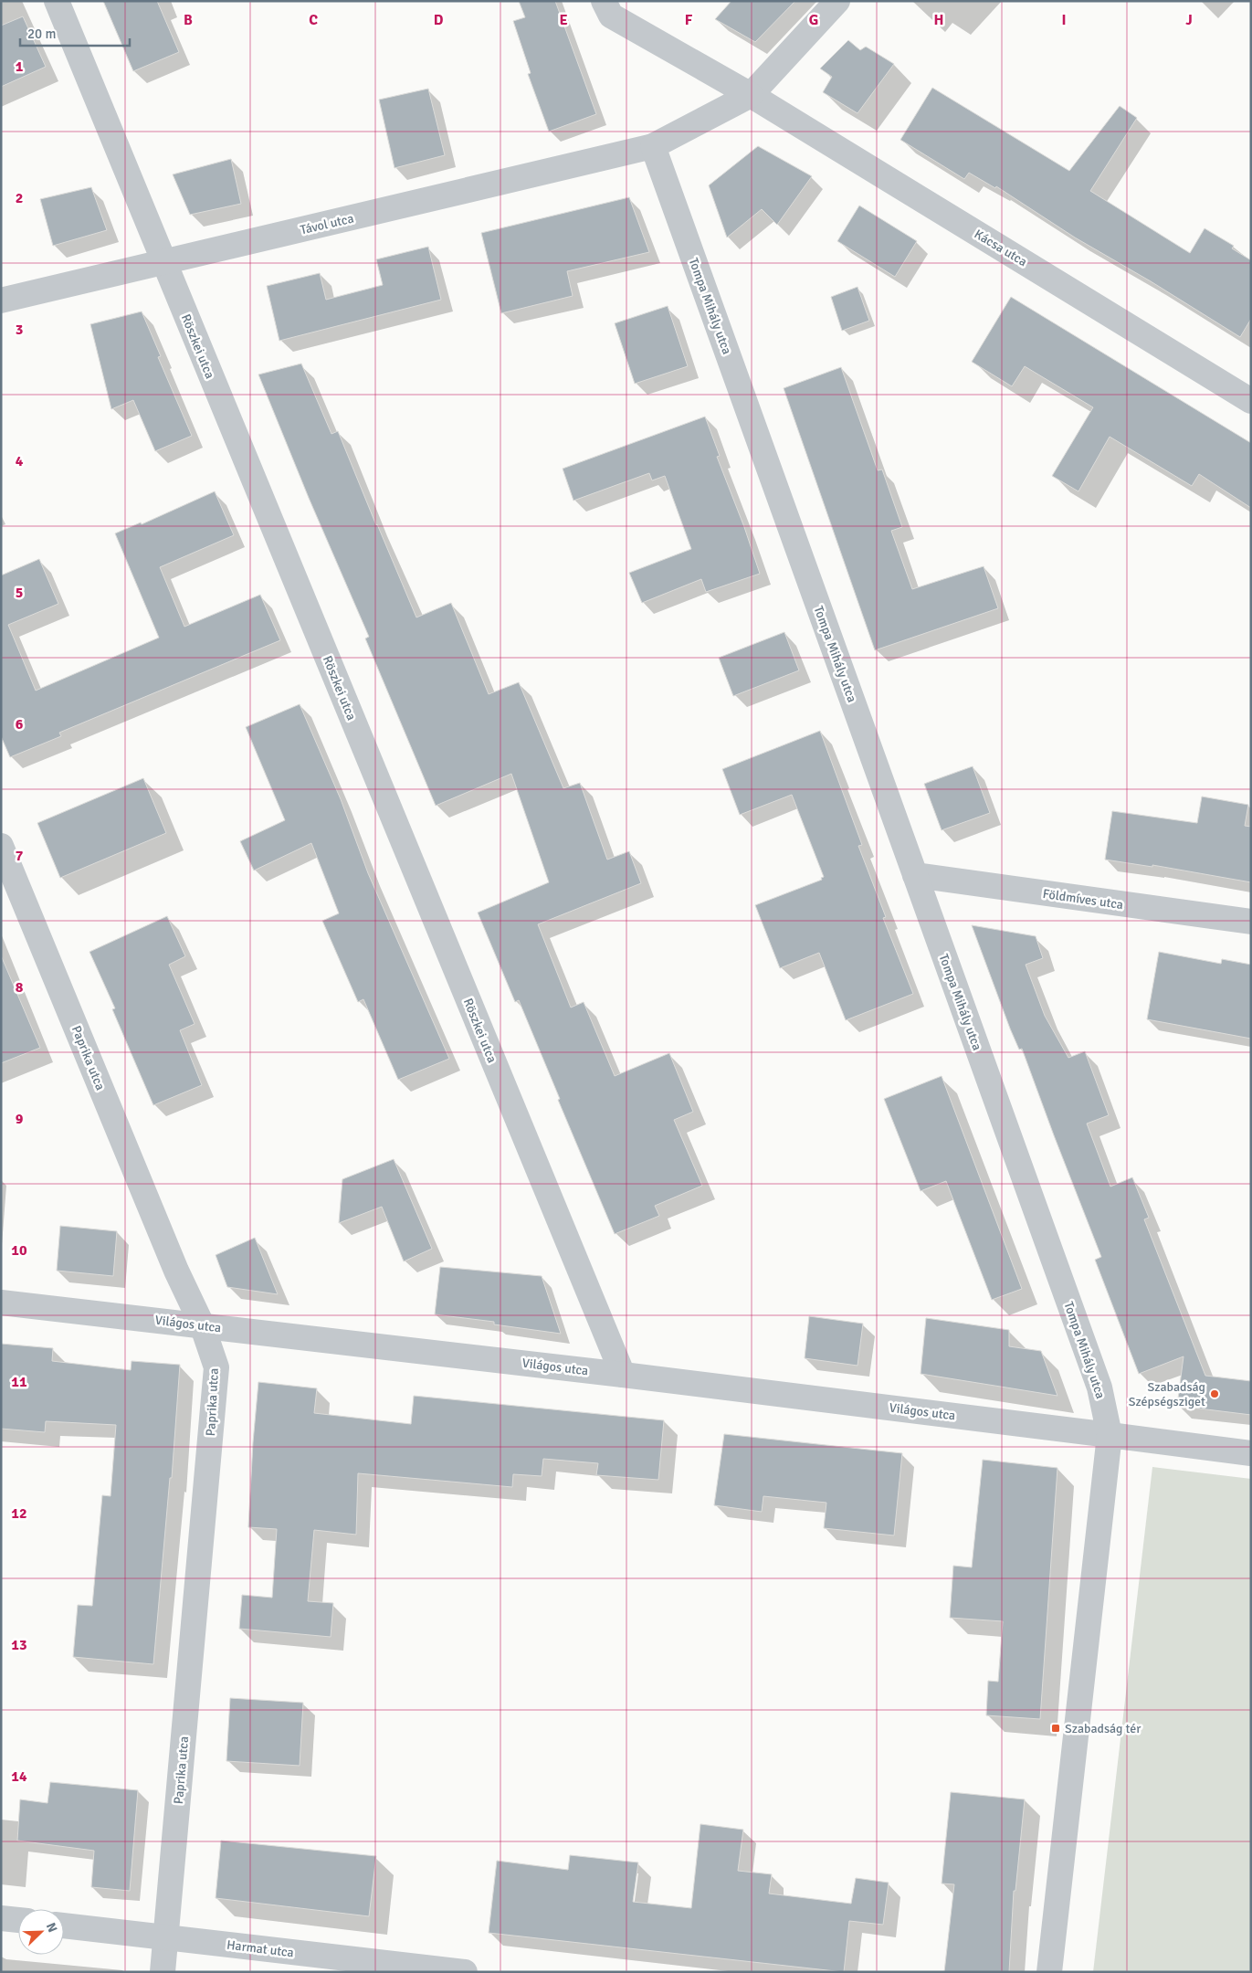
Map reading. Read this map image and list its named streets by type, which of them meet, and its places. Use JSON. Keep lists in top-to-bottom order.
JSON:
{
  "streets": {
    "street": [
      "Távol utca",
      "Kácsa utca",
      "Tompa Mihály utca",
      "Röszkei utca",
      "Földmíves utca",
      "Paprika utca",
      "Világos utca",
      "Harmat utca"
    ]
  },
  "crossings": [
    ["Távol utca", "Tompa Mihály utca"],
    ["Távol utca", "Röszkei utca"],
    ["Tompa Mihály utca", "Földmíves utca"],
    ["Tompa Mihály utca", "Világos utca"],
    ["Röszkei utca", "Világos utca"],
    ["Paprika utca", "Világos utca"],
    ["Paprika utca", "Harmat utca"]
  ],
  "places": {
    "other": ["Szabadság Szépségsziget"],
    "transit": ["Szabadság tér"]
  },
  "scale_bar": "20 m",
  "north": "top right",
  "grid": {
    "columns": [
      "B",
      "C",
      "D",
      "E",
      "F",
      "G",
      "H",
      "I",
      "J"
    ],
    "rows": [
      "1",
      "2",
      "3",
      "4",
      "5",
      "6",
      "7",
      "8",
      "9",
      "10",
      "11",
      "12",
      "13",
      "14"
    ]
  }
}
